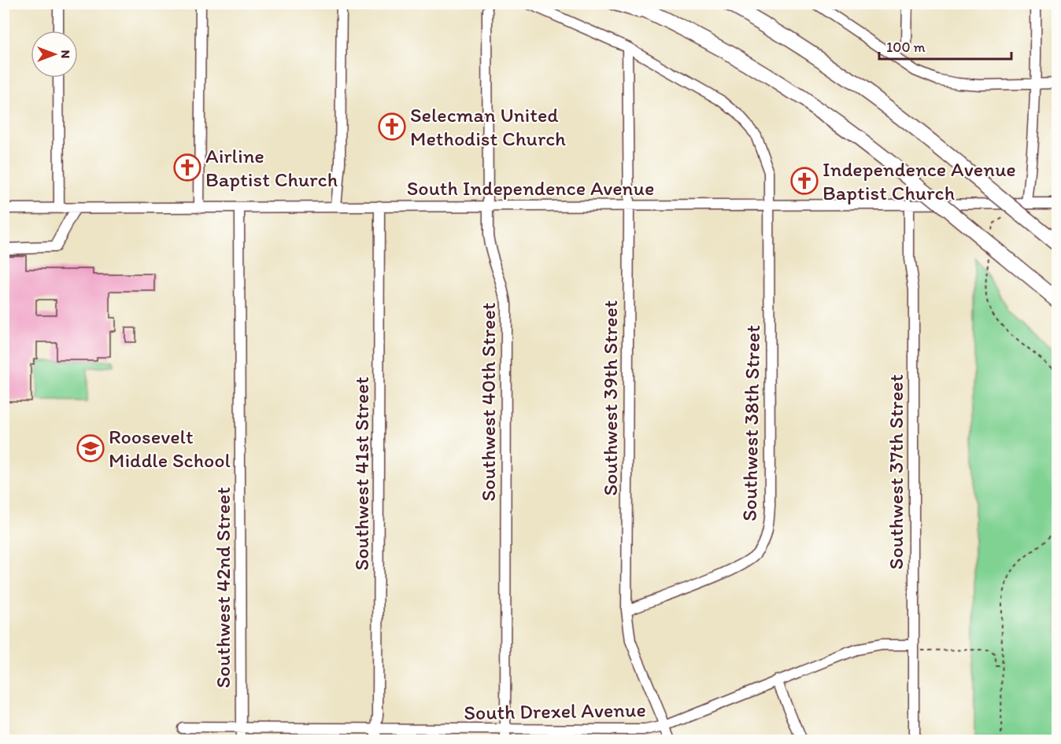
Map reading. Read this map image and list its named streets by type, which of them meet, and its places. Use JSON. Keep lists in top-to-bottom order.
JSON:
{
  "streets": {
    "street": [
      "South Independence Avenue",
      "Southwest 39th Street",
      "Southwest 40th Street",
      "Southwest 38th Street",
      "Southwest 37th Street",
      "Southwest 41st Street",
      "Southwest 42nd Street",
      "South Drexel Avenue"
    ]
  },
  "crossings": [
    ["South Independence Avenue", "Southwest 39th Street"],
    ["South Independence Avenue", "Southwest 40th Street"],
    ["South Independence Avenue", "Southwest 38th Street"],
    ["South Independence Avenue", "Southwest 37th Street"],
    ["South Independence Avenue", "Southwest 41st Street"],
    ["South Independence Avenue", "Southwest 42nd Street"],
    ["Southwest 39th Street", "Southwest 38th Street"],
    ["Southwest 39th Street", "South Drexel Avenue"],
    ["Southwest 40th Street", "South Drexel Avenue"],
    ["Southwest 37th Street", "South Drexel Avenue"],
    ["Southwest 41st Street", "South Drexel Avenue"],
    ["Southwest 42nd Street", "South Drexel Avenue"]
  ],
  "places": {
    "church": ["Selecman United Methodist Church", "Airline Baptist Church", "Independence Avenue Baptist Church"],
    "school or university": ["Roosevelt Middle School"]
  },
  "scale_bar": "100 m",
  "north": "right"
}
